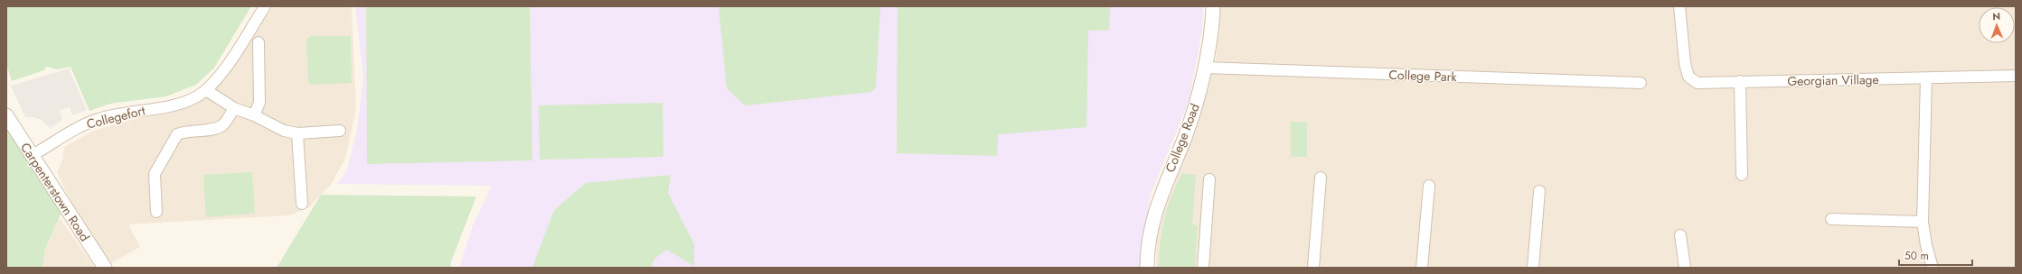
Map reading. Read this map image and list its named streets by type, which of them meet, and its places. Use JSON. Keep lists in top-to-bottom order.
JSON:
{
  "streets": {
    "street": [
      "College Park",
      "Georgian Village",
      "Collegefort",
      "College Road",
      "Carpenterstown Road"
    ]
  },
  "crossings": [
    ["College Park", "College Road"],
    ["Collegefort", "Carpenterstown Road"]
  ],
  "scale_bar": "50 m",
  "north": "top"
}
